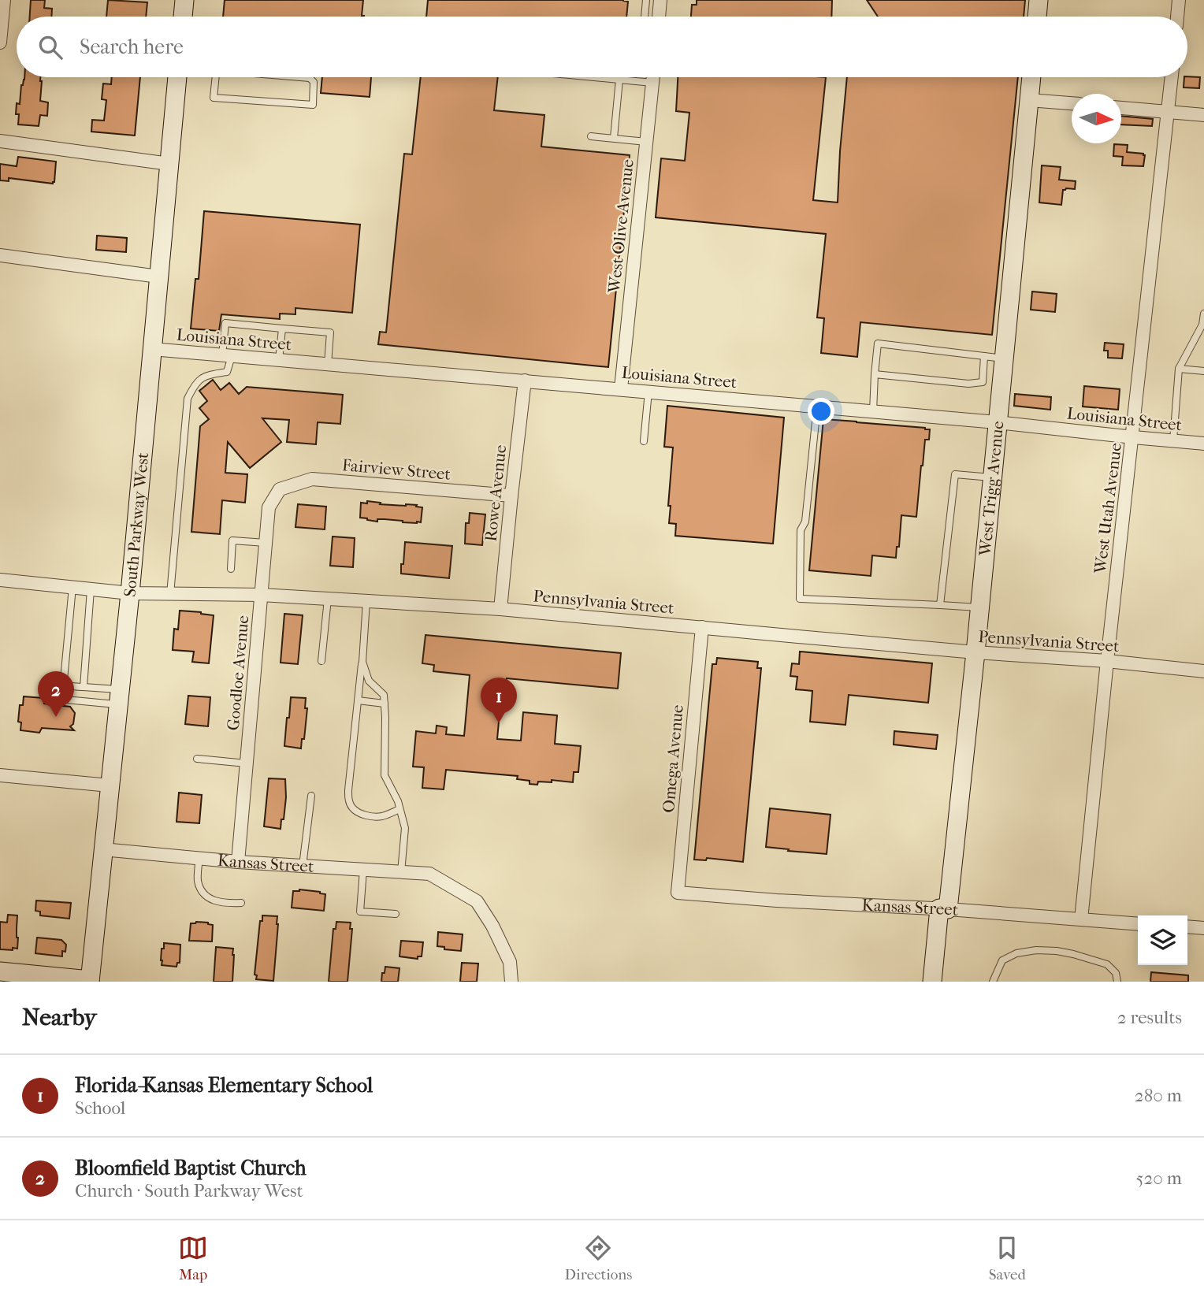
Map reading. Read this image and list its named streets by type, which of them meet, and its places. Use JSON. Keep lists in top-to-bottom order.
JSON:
{
  "streets": {
    "street": [
      "West Olive Avenue",
      "Louisiana Street",
      "Fairview Street",
      "West Trigg Avenue",
      "Rowe Avenue",
      "West Utah Avenue",
      "South Parkway West",
      "Pennsylvania Street",
      "Goodloe Avenue",
      "Omega Avenue",
      "Kansas Street"
    ]
  },
  "crossings": [
    ["West Olive Avenue", "Louisiana Street"],
    ["Louisiana Street", "West Trigg Avenue"],
    ["Louisiana Street", "Rowe Avenue"],
    ["Louisiana Street", "West Utah Avenue"],
    ["Louisiana Street", "South Parkway West"],
    ["Fairview Street", "Rowe Avenue"],
    ["Fairview Street", "Goodloe Avenue"],
    ["West Trigg Avenue", "Pennsylvania Street"],
    ["West Trigg Avenue", "Kansas Street"],
    ["Rowe Avenue", "Pennsylvania Street"],
    ["West Utah Avenue", "Pennsylvania Street"],
    ["West Utah Avenue", "Kansas Street"],
    ["South Parkway West", "Pennsylvania Street"],
    ["South Parkway West", "Kansas Street"],
    ["Pennsylvania Street", "Goodloe Avenue"],
    ["Pennsylvania Street", "Omega Avenue"],
    ["Goodloe Avenue", "Kansas Street"],
    ["Omega Avenue", "Kansas Street"]
  ],
  "north": "right",
  "page": {
    "search": "Search here",
    "pins": ["2", "1"],
    "heading": ["Nearby", "2 results"],
    "list": [
      {
        "mark": "1",
        "name": "Florida-Kansas Elementary School",
        "note": "School",
        "value": "280 m"
      },
      {
        "mark": "2",
        "name": "Bloomfield Baptist Church",
        "note": "Church · South Parkway West",
        "value": "520 m"
      }
    ],
    "nav": ["Map", "Directions", "Saved"]
  }
}
